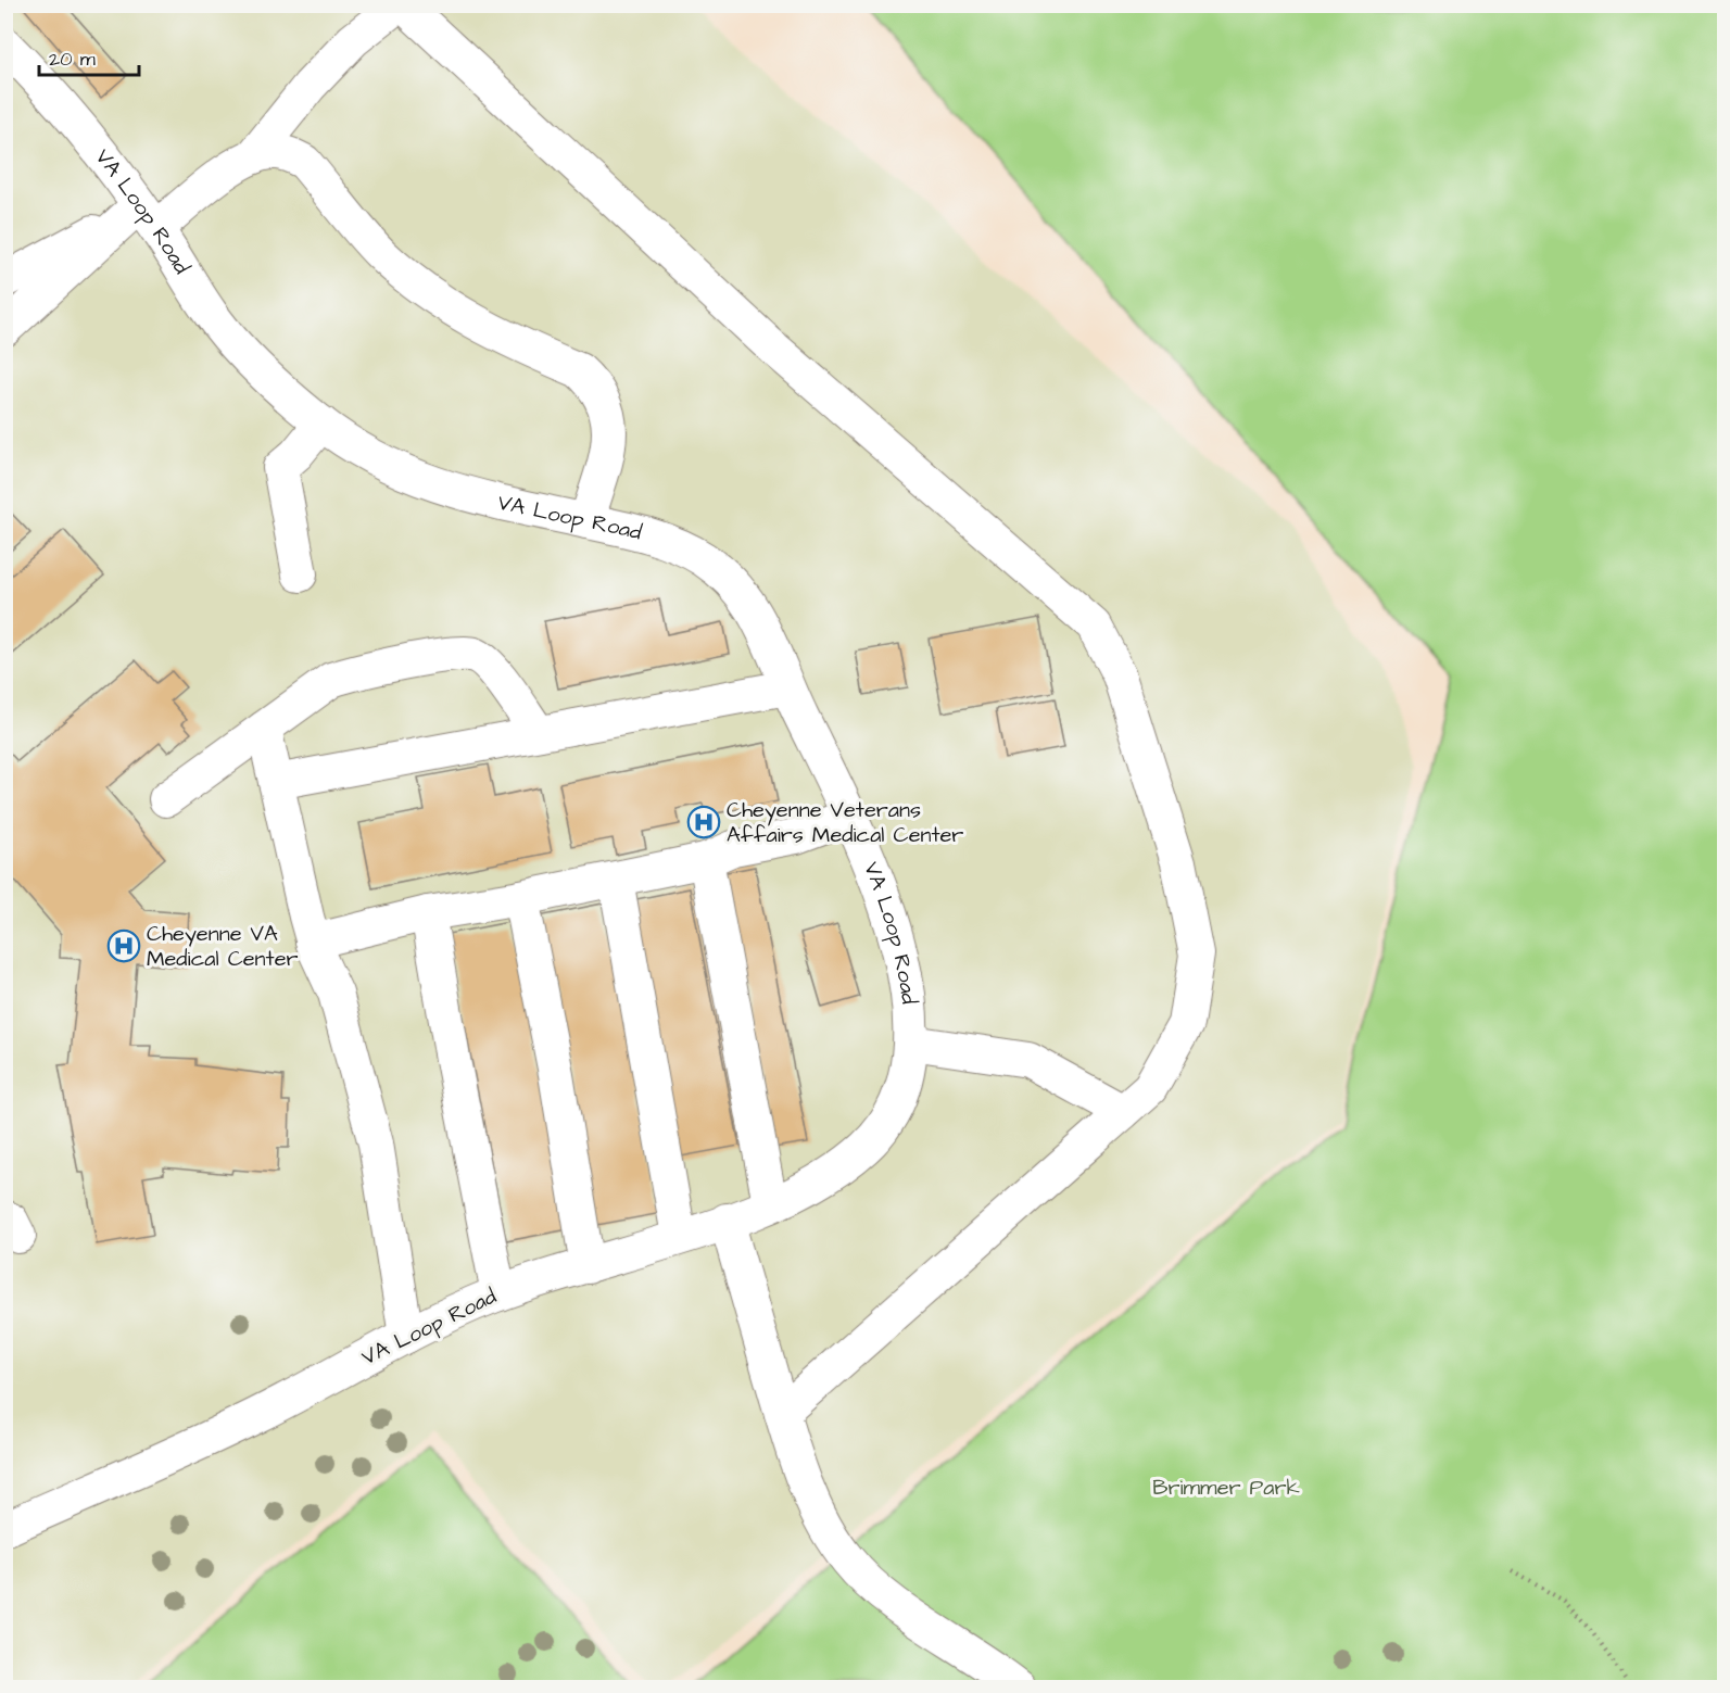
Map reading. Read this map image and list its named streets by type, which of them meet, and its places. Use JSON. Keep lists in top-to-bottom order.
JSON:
{
  "streets": {
    "lane": ["VA Loop Road"]
  },
  "parks": ["Brimmer Park"],
  "places": {
    "hospital": ["Cheyenne Veterans Affairs Medical Center", "Cheyenne VA Medical Center"]
  },
  "scale_bar": "20 m"
}
